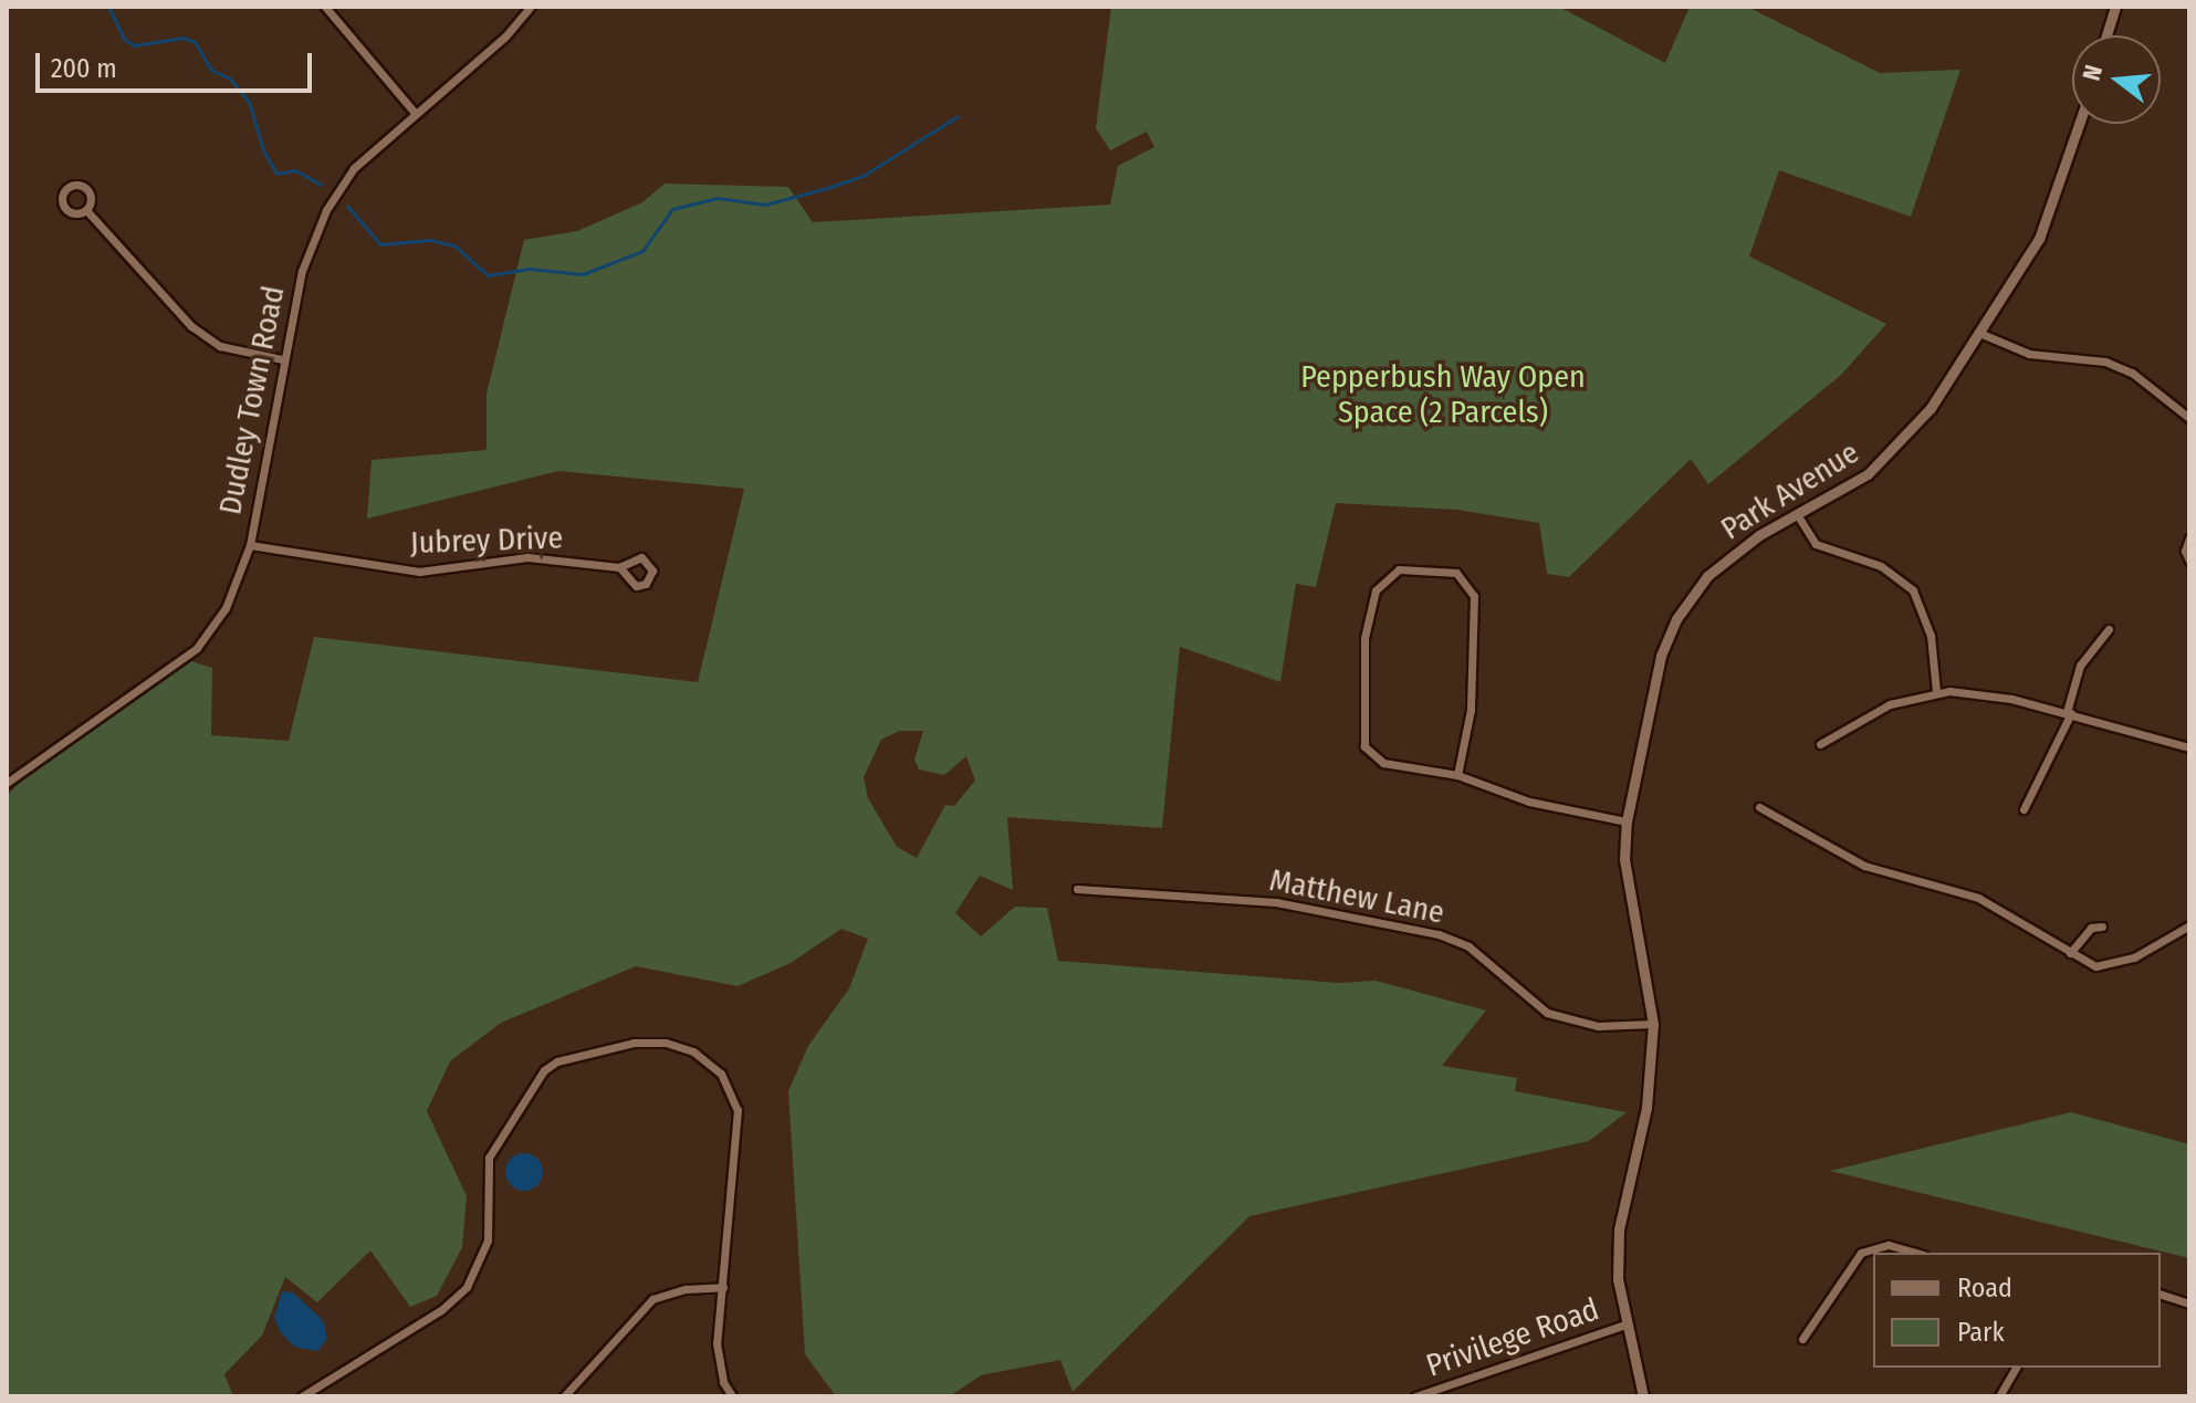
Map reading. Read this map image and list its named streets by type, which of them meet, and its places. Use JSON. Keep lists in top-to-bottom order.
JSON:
{
  "streets": {
    "main road": ["Park Avenue"],
    "street": [
      "Dudley Town Road",
      "Jubrey Drive",
      "Matthew Lane",
      "Privilege Road"
    ]
  },
  "crossings": [
    ["Dudley Town Road", "Jubrey Drive"],
    ["Park Avenue", "Matthew Lane"],
    ["Park Avenue", "Privilege Road"]
  ],
  "parks": ["Pepperbush Way Open Space (2 Parcels)"],
  "legend": ["Road", "Park"],
  "scale_bar": "200 m",
  "north": "left"
}
